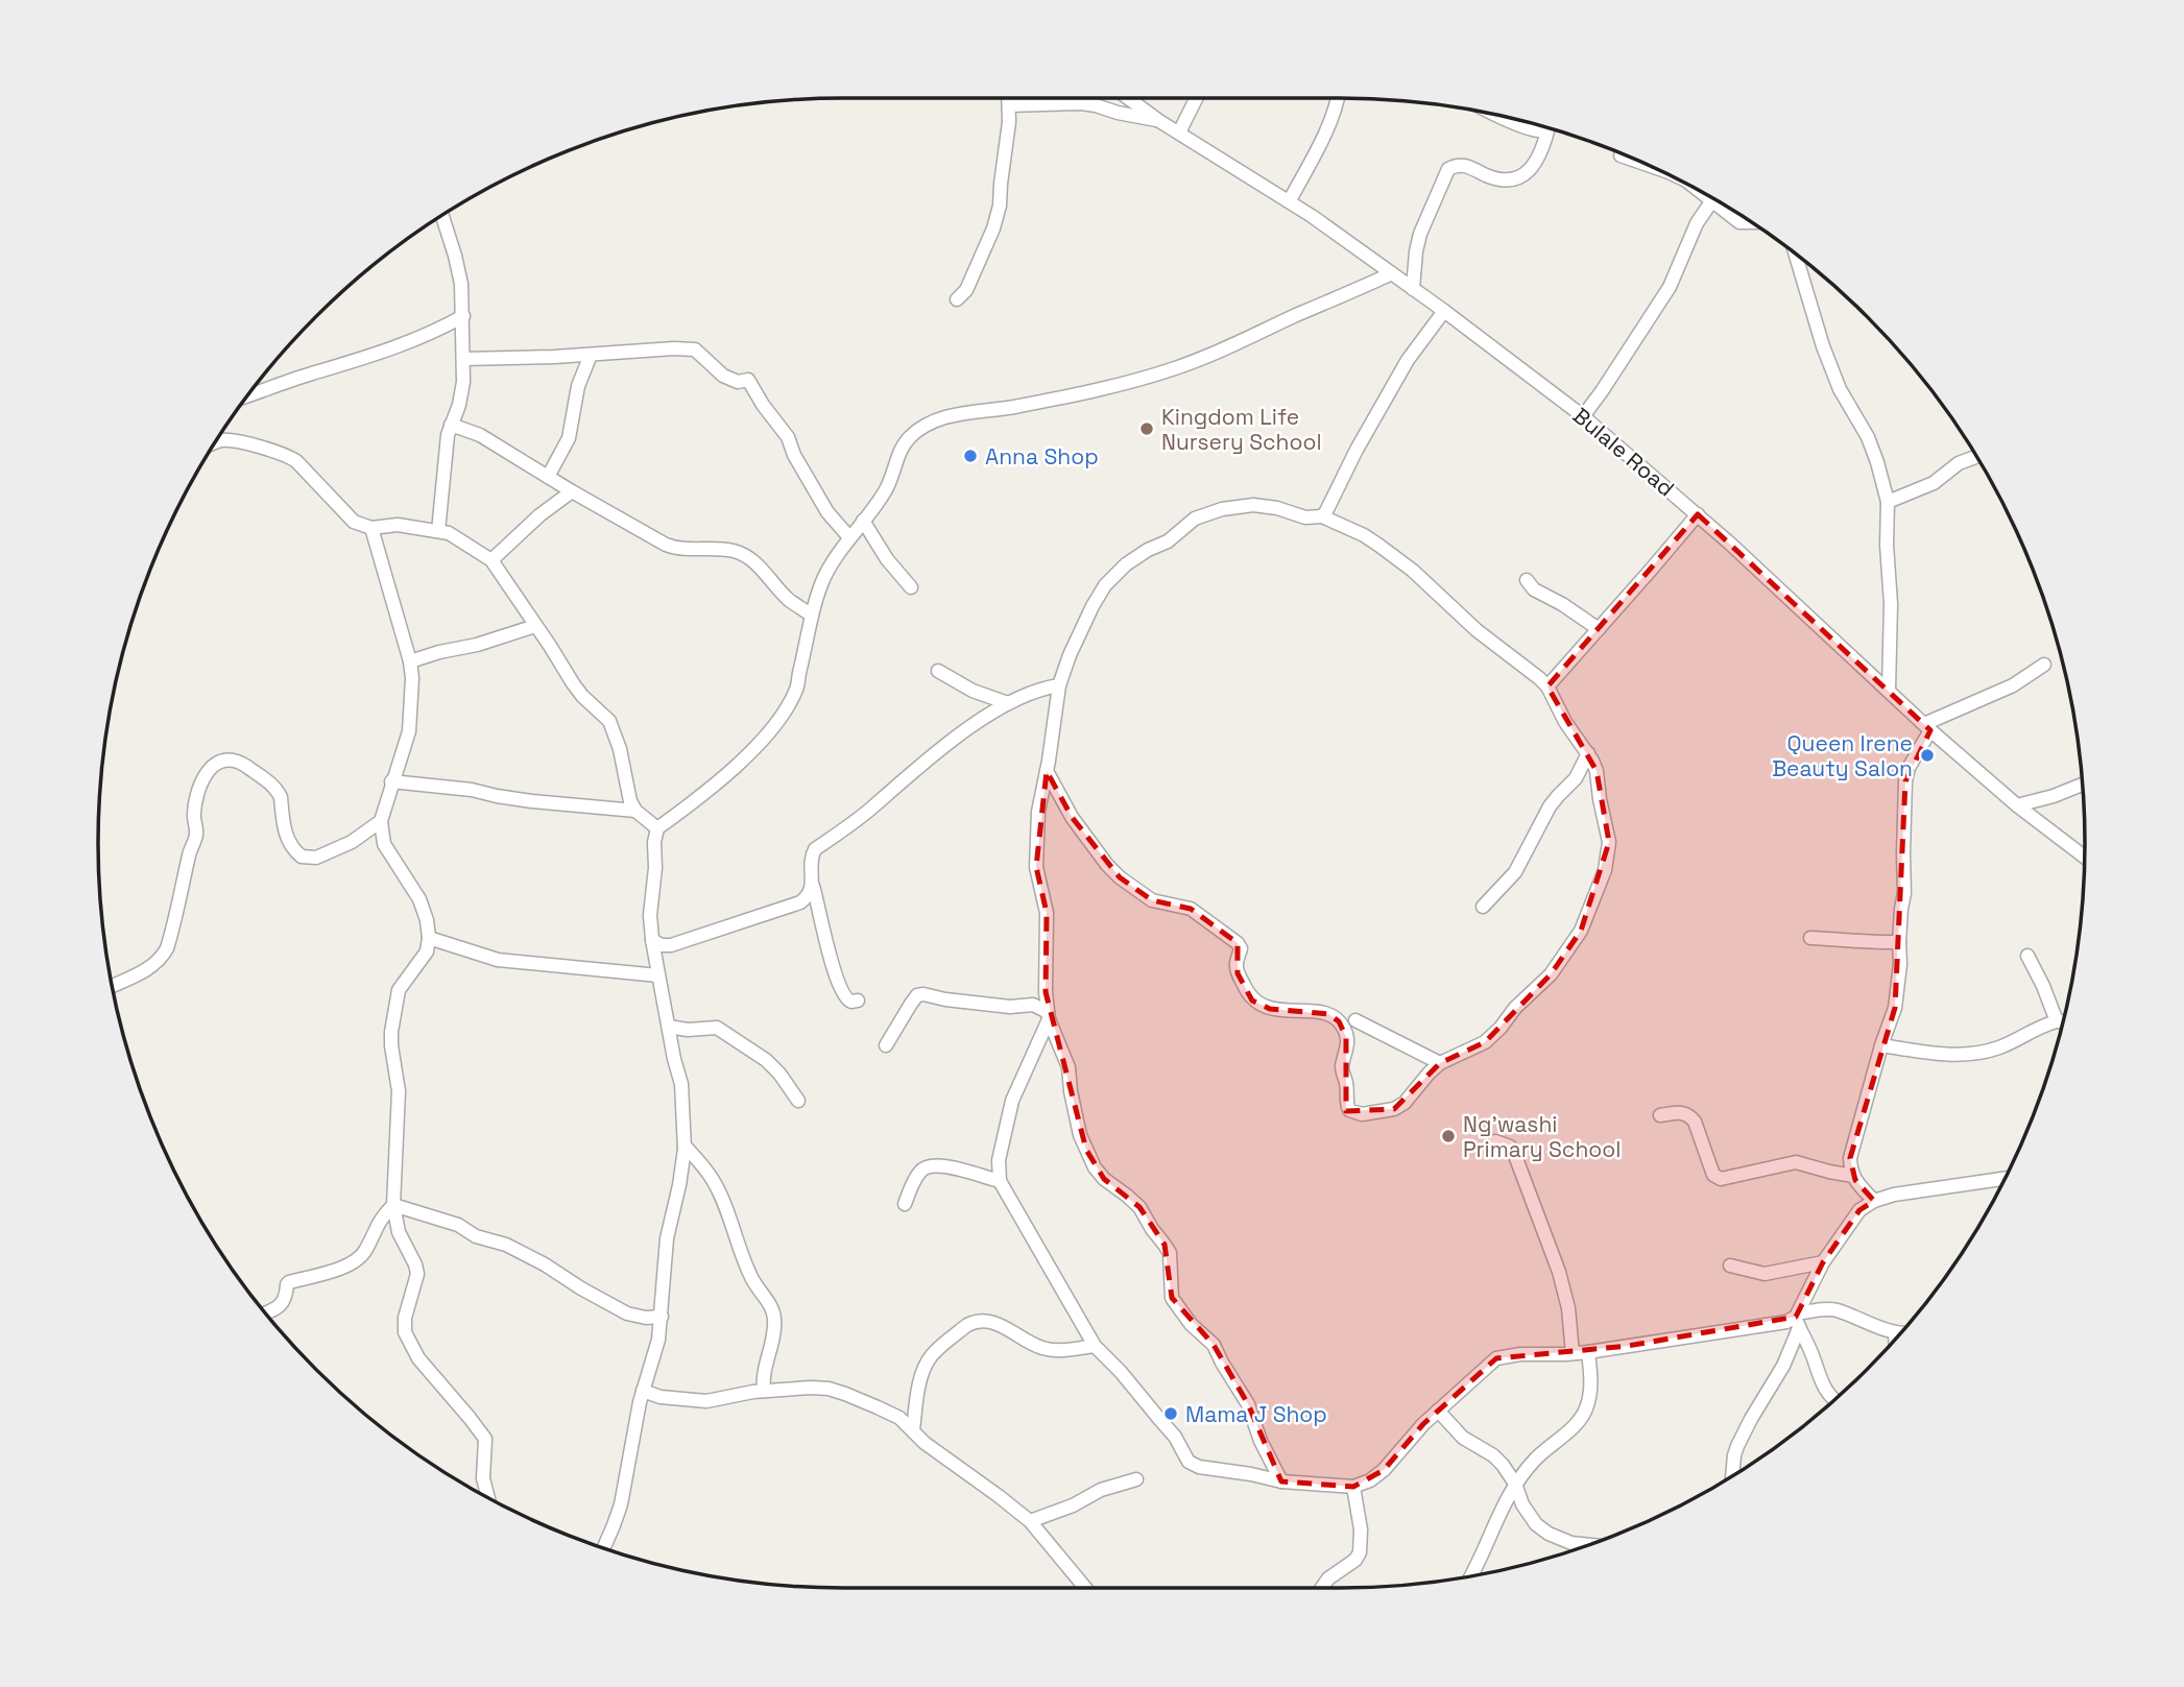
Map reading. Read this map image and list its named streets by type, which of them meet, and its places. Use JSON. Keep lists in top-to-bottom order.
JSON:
{
  "streets": {
    "street": ["Bulale Road"]
  },
  "places": [
    "Kingdom Life Nursery School",
    "Anna Shop",
    "Queen Irene Beauty Salon",
    "Ng'washi Primary School",
    "Mama J Shop"
  ]
}
